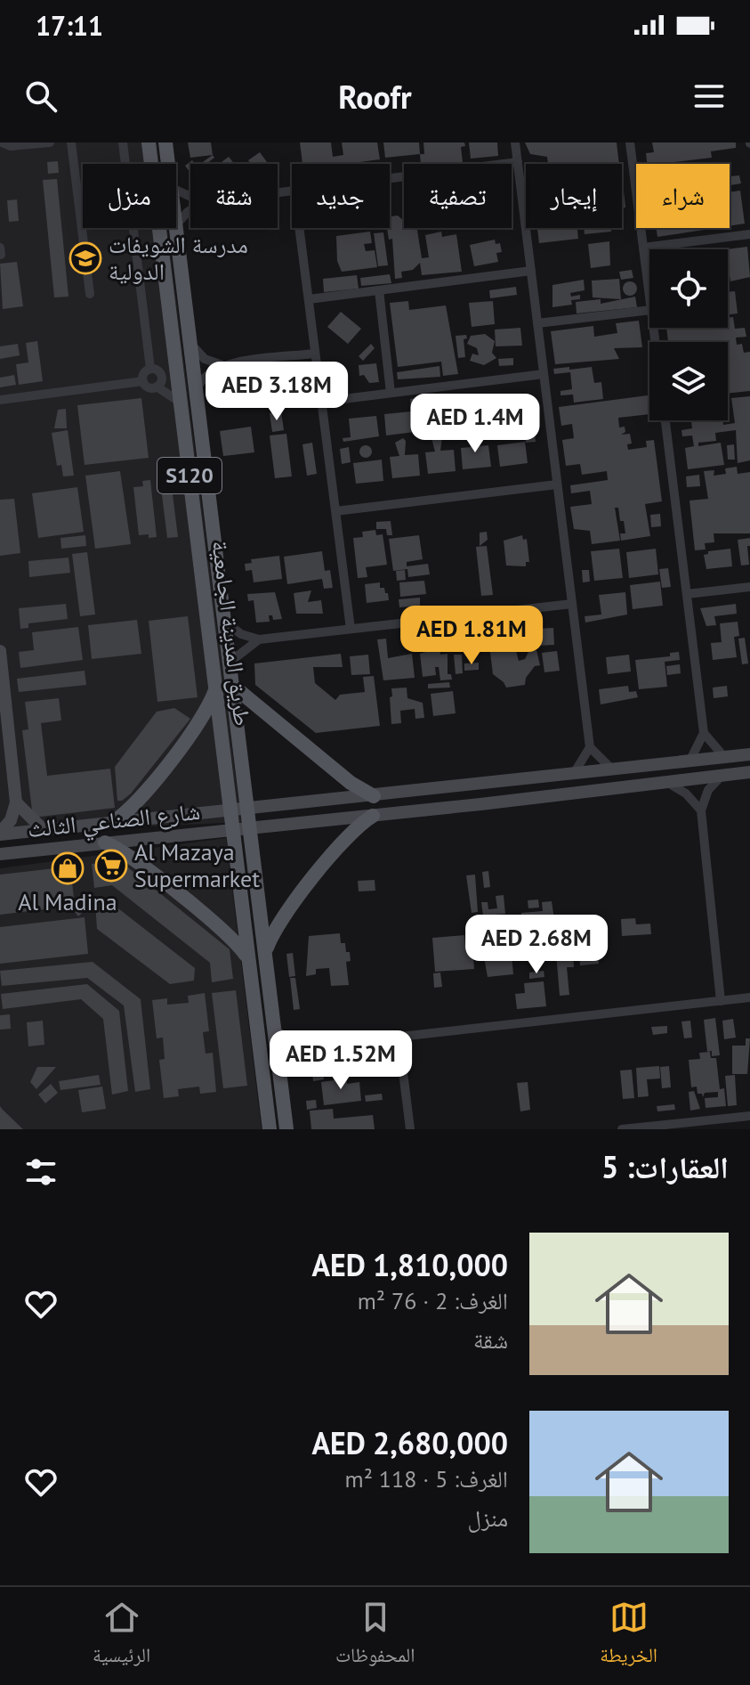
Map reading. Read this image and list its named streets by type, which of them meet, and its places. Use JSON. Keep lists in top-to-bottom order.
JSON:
{
  "streets": {
    "main road": ["S120", "طريق المدينة الجامعية", "شارع الصناعي الثالث"]
  },
  "crossings": [
    ["طريق المدينة الجامعية", "شارع الصناعي الثالث"]
  ],
  "places": {
    "school or university": ["مدرسة الشويفات الدولية"],
    "supermarket": ["Al Mazaya Supermarket"],
    "shop": ["Al Madina"]
  },
  "page": {
    "status": "17:11",
    "header": "Roofr",
    "chip": [
      "شراء",
      "إيجار",
      "تصفية",
      "جديد",
      "شقة",
      "منزل"
    ],
    "price": [
      "AED 3.18M",
      "AED 1.4M",
      "AED 1.81M",
      "AED 2.68M",
      "AED 1.52M"
    ],
    "heading": "العقارات: 5",
    "list": [
      {
        "name": "AED 1,810,000",
        "note": "الغرف: 2 · 76 m² · شقة"
      },
      {
        "name": "AED 2,680,000",
        "note": "الغرف: 5 · 118 m² · منزل"
      }
    ],
    "tabs": ["الخريطة", "المحفوظات", "الرئيسية"]
  }
}
